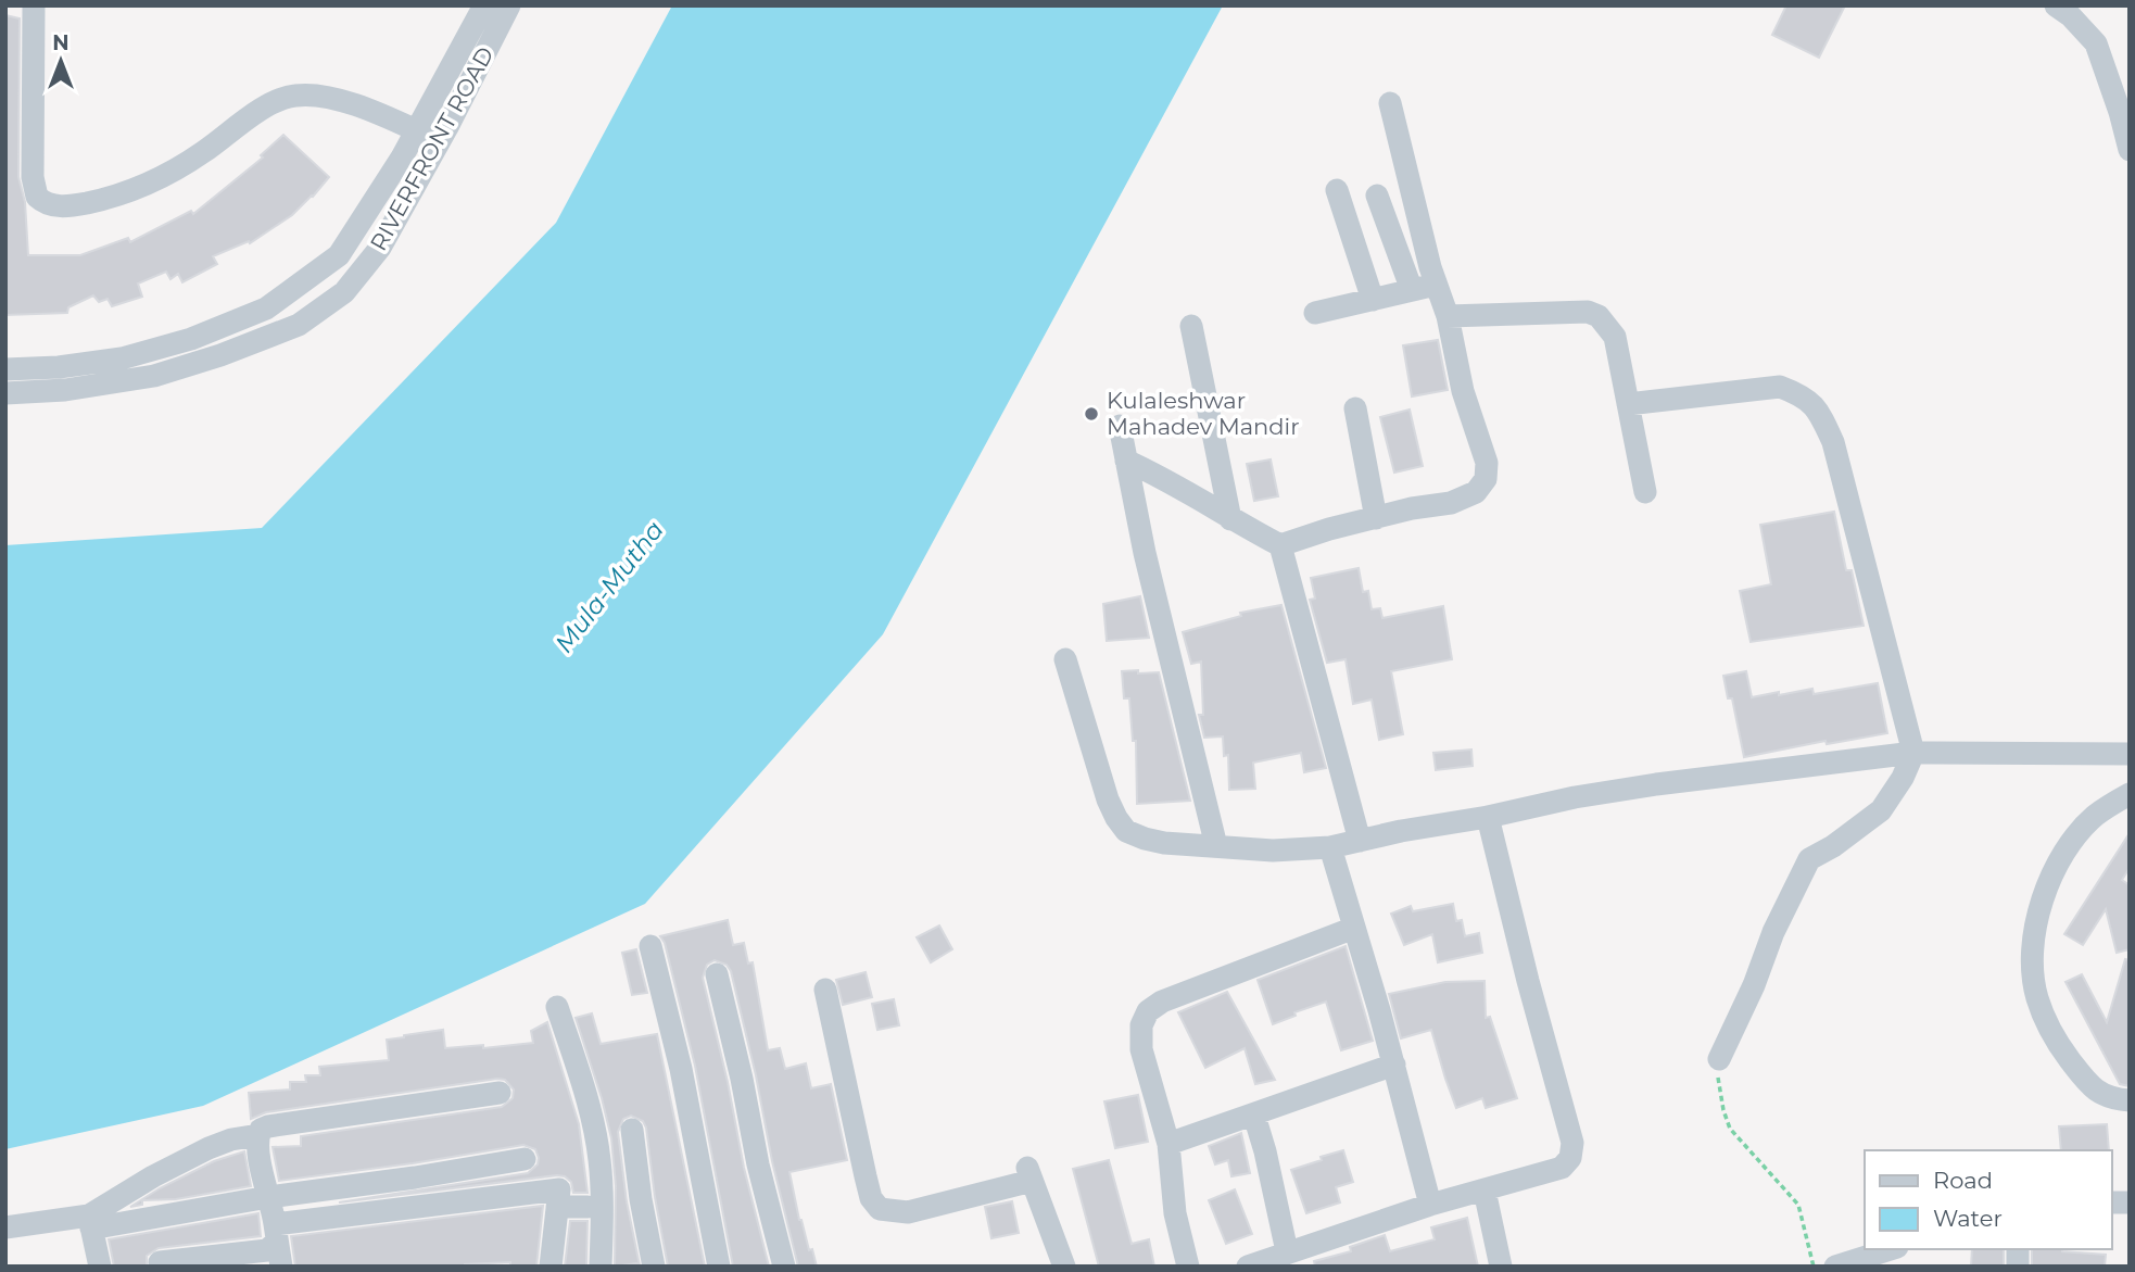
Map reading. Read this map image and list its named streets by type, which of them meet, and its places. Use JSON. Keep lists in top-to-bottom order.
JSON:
{
  "streets": {
    "street": ["RIVERFRONT ROAD"]
  },
  "water": ["Mula-Mutha"],
  "places": ["Kulaleshwar Mahadev Mandir"],
  "legend": ["Road", "Water"],
  "north": "top"
}
